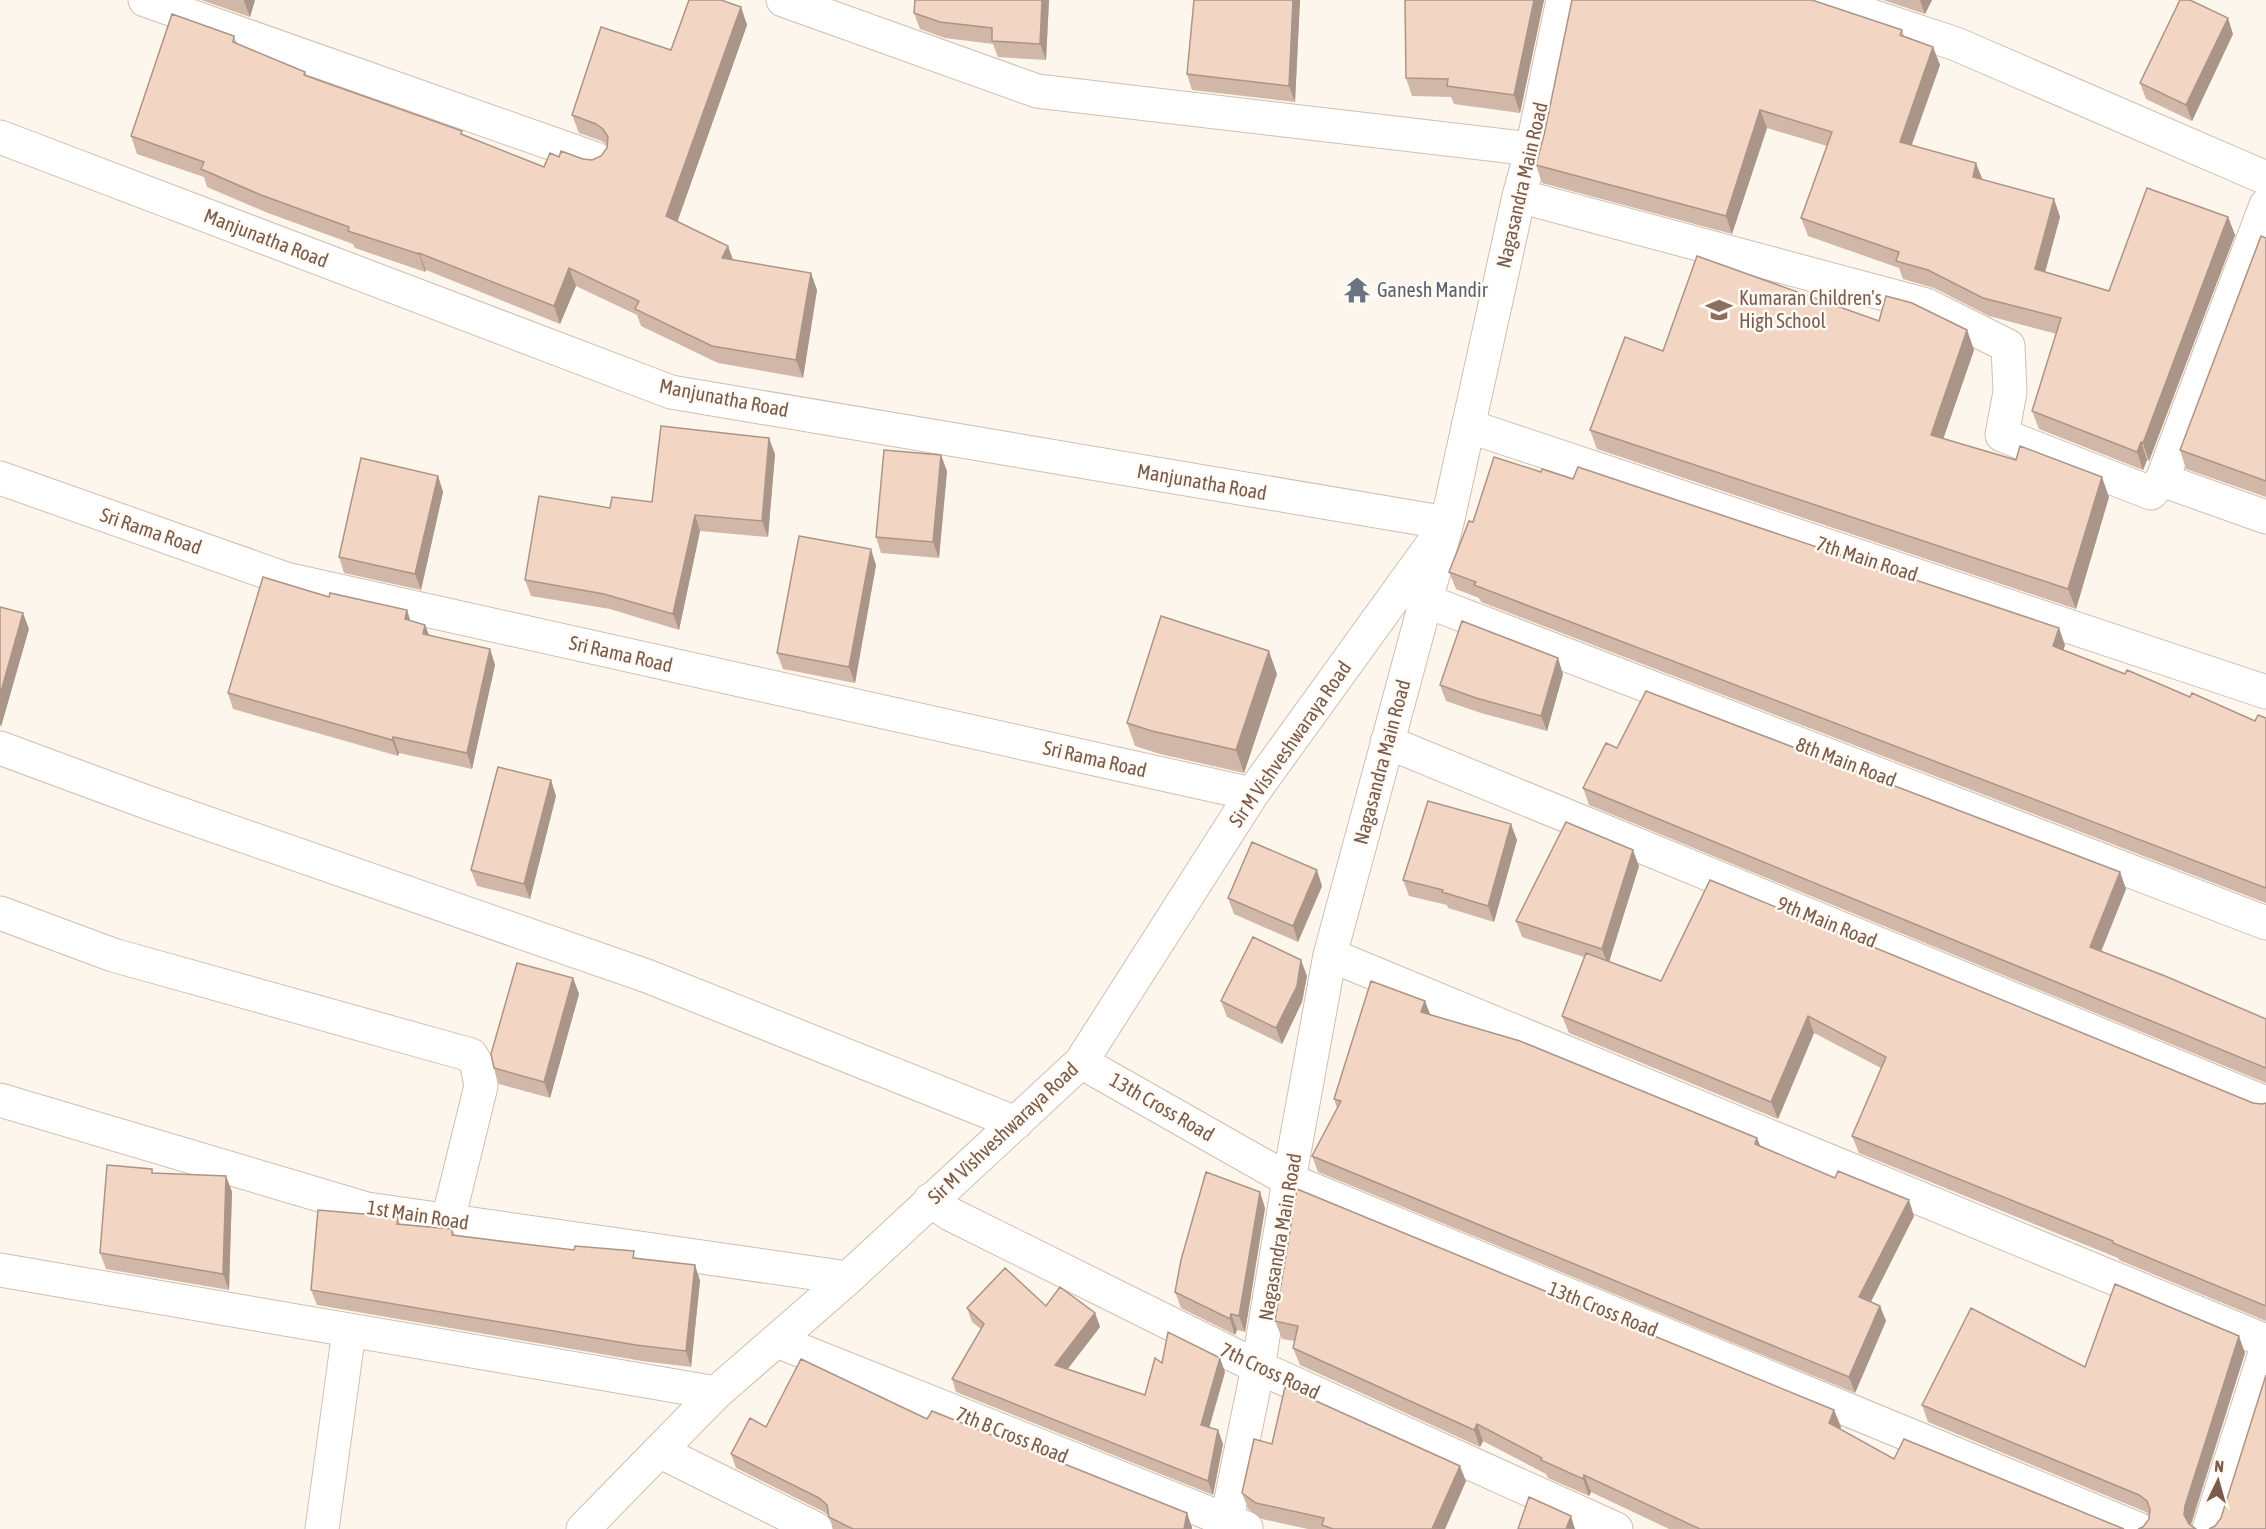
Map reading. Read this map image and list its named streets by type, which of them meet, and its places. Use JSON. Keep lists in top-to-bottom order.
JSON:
{
  "streets": {
    "street": [
      "Nagasandra Main Road",
      "Manjunatha Road",
      "Sri Rama Road",
      "7th Main Road",
      "Sir M Vishveshwaraya Road",
      "8th Main Road",
      "9th Main Road",
      "13th Cross Road",
      "1st Main Road",
      "7th Cross Road",
      "7th B Cross Road"
    ]
  },
  "crossings": [
    ["Nagasandra Main Road", "Manjunatha Road"],
    ["Nagasandra Main Road", "7th Main Road"],
    ["Nagasandra Main Road", "Sir M Vishveshwaraya Road"],
    ["Nagasandra Main Road", "8th Main Road"],
    ["Nagasandra Main Road", "9th Main Road"],
    ["Nagasandra Main Road", "13th Cross Road"],
    ["Nagasandra Main Road", "7th Cross Road"],
    ["Nagasandra Main Road", "7th B Cross Road"],
    ["Manjunatha Road", "Sir M Vishveshwaraya Road"],
    ["Sri Rama Road", "Sir M Vishveshwaraya Road"],
    ["Sir M Vishveshwaraya Road", "13th Cross Road"],
    ["Sir M Vishveshwaraya Road", "1st Main Road"],
    ["Sir M Vishveshwaraya Road", "7th Cross Road"],
    ["Sir M Vishveshwaraya Road", "7th B Cross Road"]
  ],
  "places": {
    "temple": ["Ganesh Mandir"],
    "school or university": ["Kumaran Children's High School"]
  },
  "north": "top"
}
